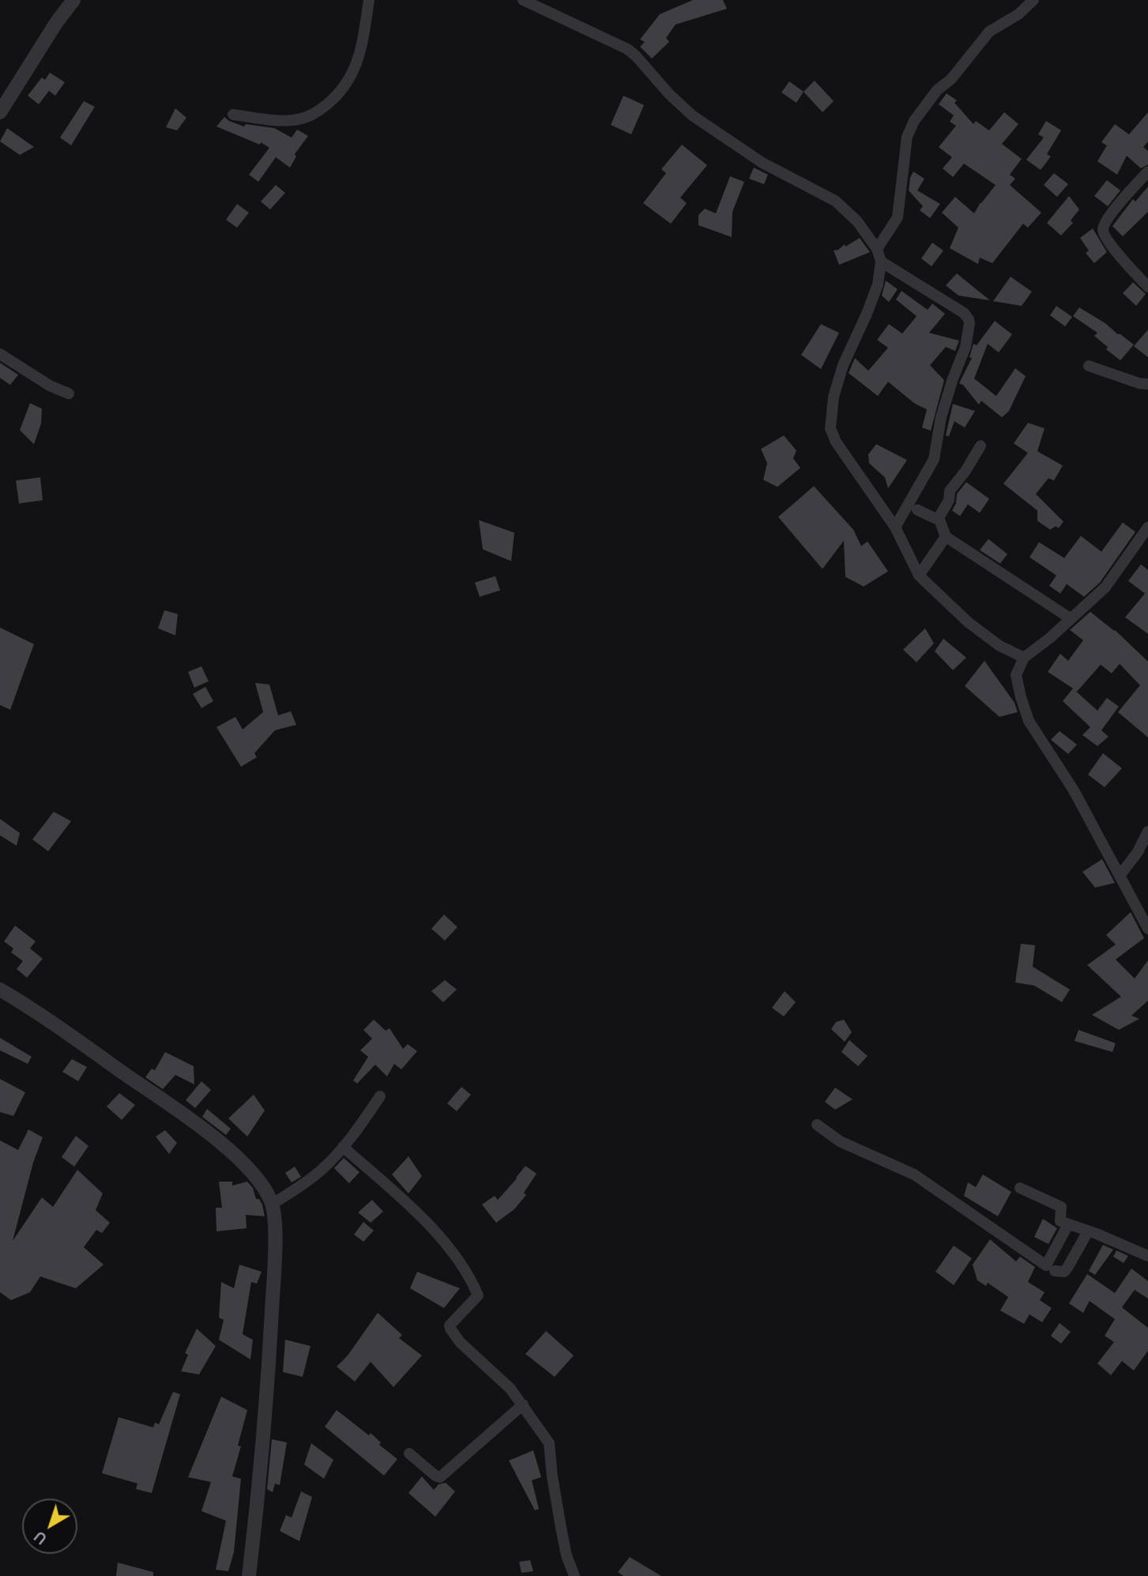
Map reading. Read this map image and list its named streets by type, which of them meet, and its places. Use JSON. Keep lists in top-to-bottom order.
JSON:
{
  "north": "bottom left"
}
